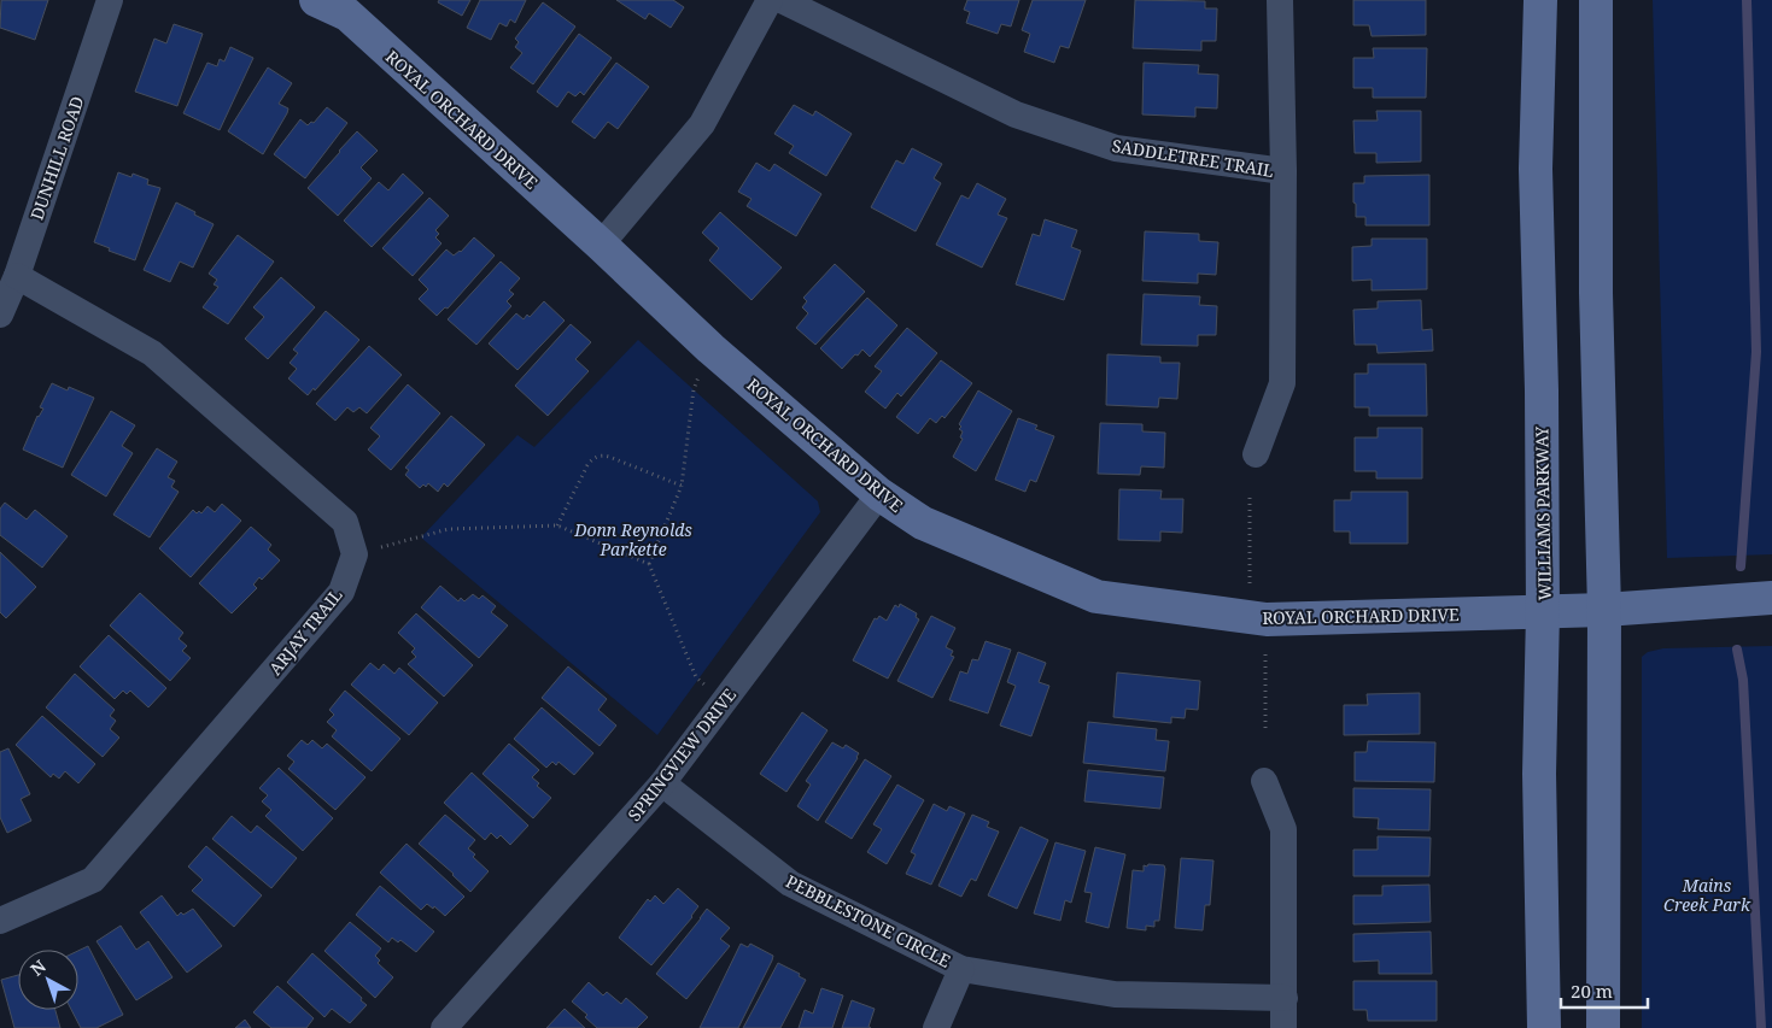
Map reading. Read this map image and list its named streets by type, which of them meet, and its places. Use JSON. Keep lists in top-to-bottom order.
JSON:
{
  "streets": {
    "main road": ["ROYAL ORCHARD DRIVE", "WILLIAMS PARKWAY"],
    "street": [
      "DUNHILL ROAD",
      "SADDLETREE TRAIL",
      "ARJAY TRAIL",
      "SPRINGVIEW DRIVE",
      "PEBBLESTONE CIRCLE"
    ]
  },
  "crossings": [
    ["ROYAL ORCHARD DRIVE", "WILLIAMS PARKWAY"],
    ["ROYAL ORCHARD DRIVE", "SPRINGVIEW DRIVE"],
    ["SPRINGVIEW DRIVE", "PEBBLESTONE CIRCLE"]
  ],
  "parks": ["Donn Reynolds Parkette", "Mains Creek Park"],
  "scale_bar": "20 m",
  "north": "top left"
}
